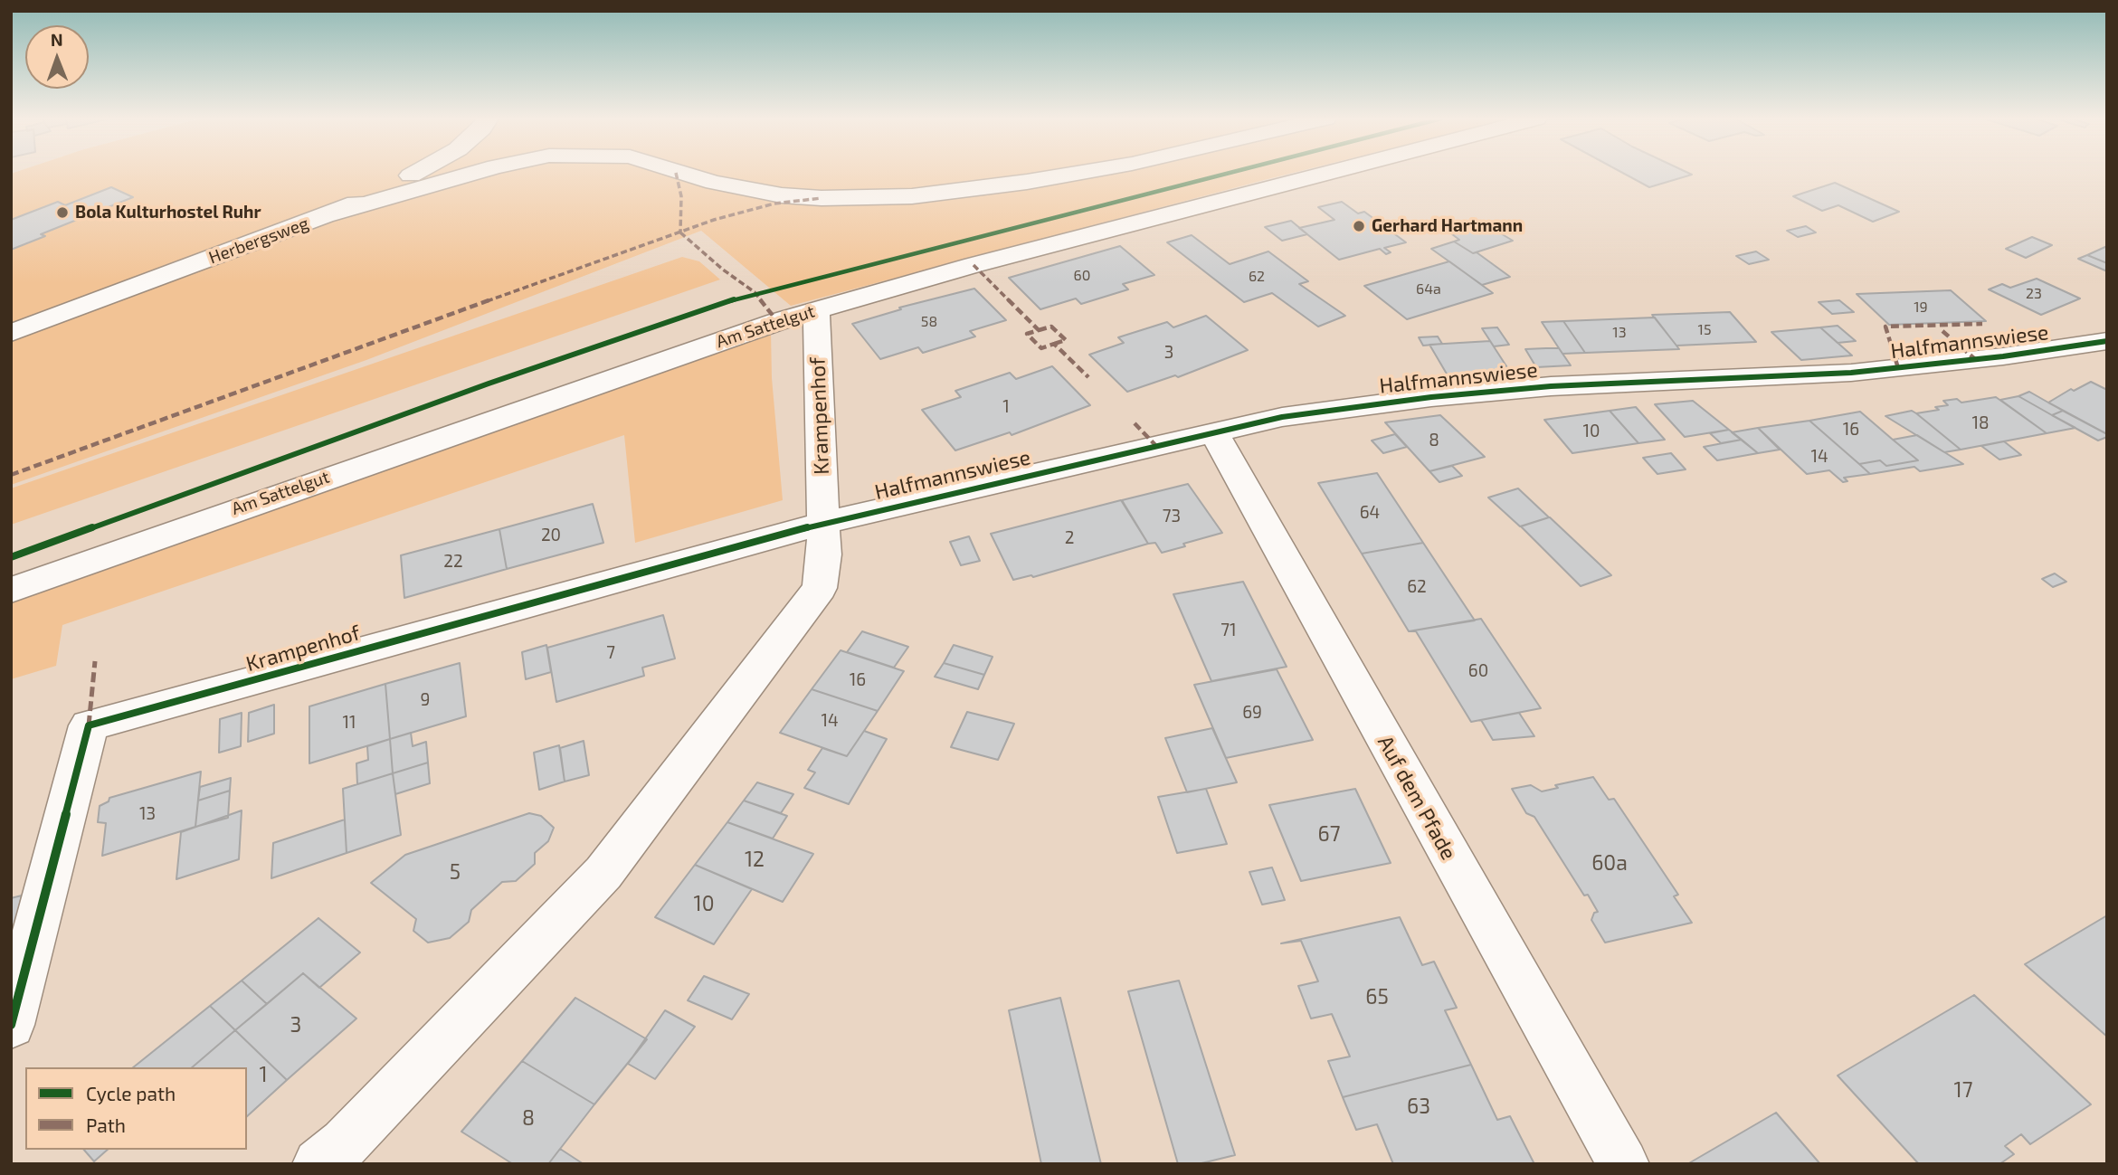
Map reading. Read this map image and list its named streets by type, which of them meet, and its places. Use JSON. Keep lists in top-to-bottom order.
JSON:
{
  "streets": {
    "street": [
      "Herbergsweg",
      "Am Sattelgut",
      "Halfmannswiese",
      "Krampenhof",
      "Auf dem Pfade"
    ]
  },
  "crossings": [
    ["Am Sattelgut", "Krampenhof"],
    ["Halfmannswiese", "Krampenhof"],
    ["Halfmannswiese", "Auf dem Pfade"]
  ],
  "places": ["Bola Kulturhostel Ruhr", "Gerhard Hartmann"],
  "house_numbers": [
    "60",
    "62",
    "64a",
    "23",
    "19",
    "58",
    "15",
    "13",
    "3",
    "1",
    "18",
    "16",
    "10",
    "8",
    "14",
    "64",
    "73",
    "20",
    "2",
    "22",
    "62",
    "71",
    "7",
    "60",
    "16",
    "9",
    "69",
    "14",
    "11",
    "13",
    "67",
    "12",
    "60a",
    "5",
    "10",
    "65",
    "3",
    "1",
    "17",
    "63",
    "8"
  ],
  "legend": ["Cycle path", "Path"],
  "north": "top"
}
